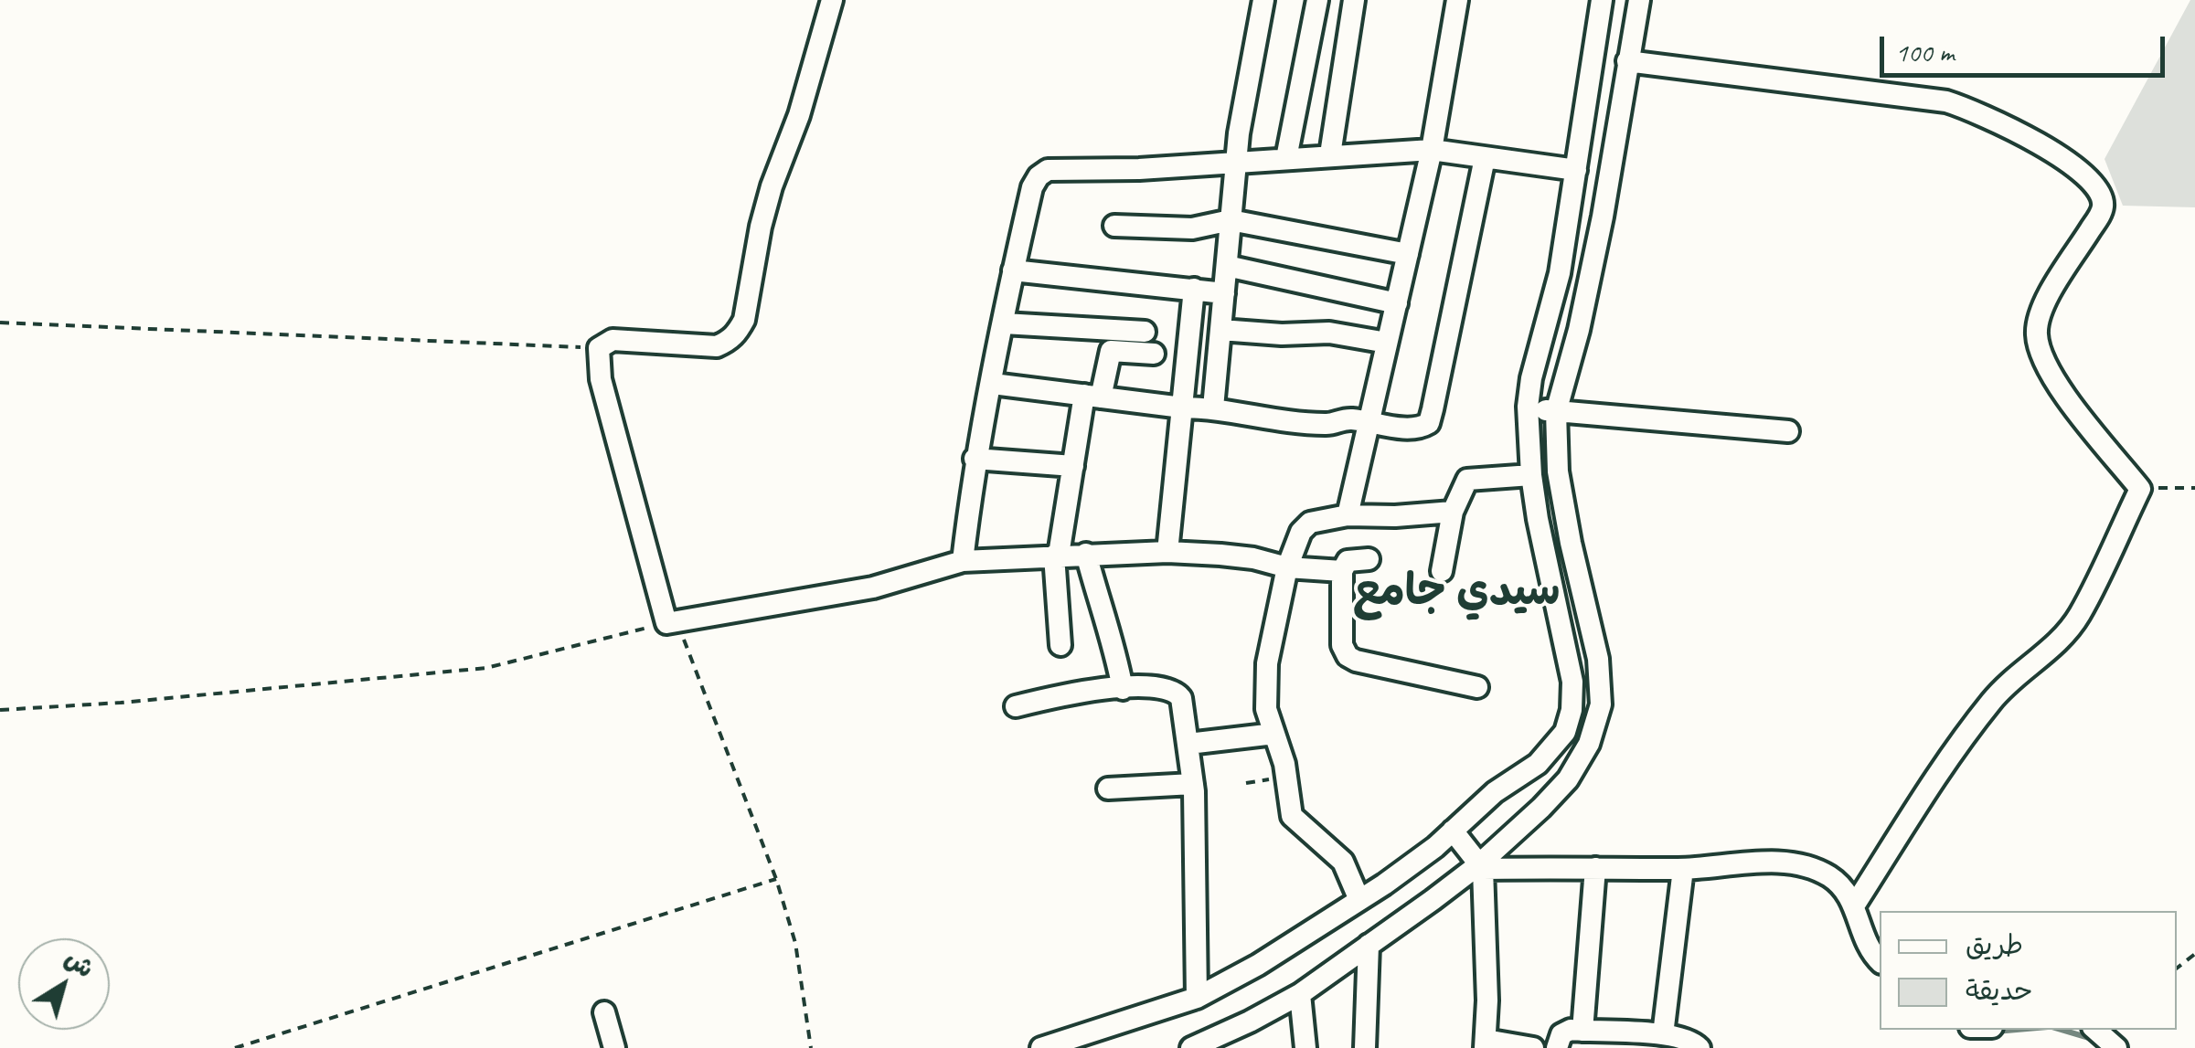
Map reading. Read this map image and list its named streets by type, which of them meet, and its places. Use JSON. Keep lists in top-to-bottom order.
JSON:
{
  "districts": ["سيدي جامع"],
  "legend": ["طريق", "حديقة"],
  "scale_bar": "100 m",
  "north": "top right"
}
